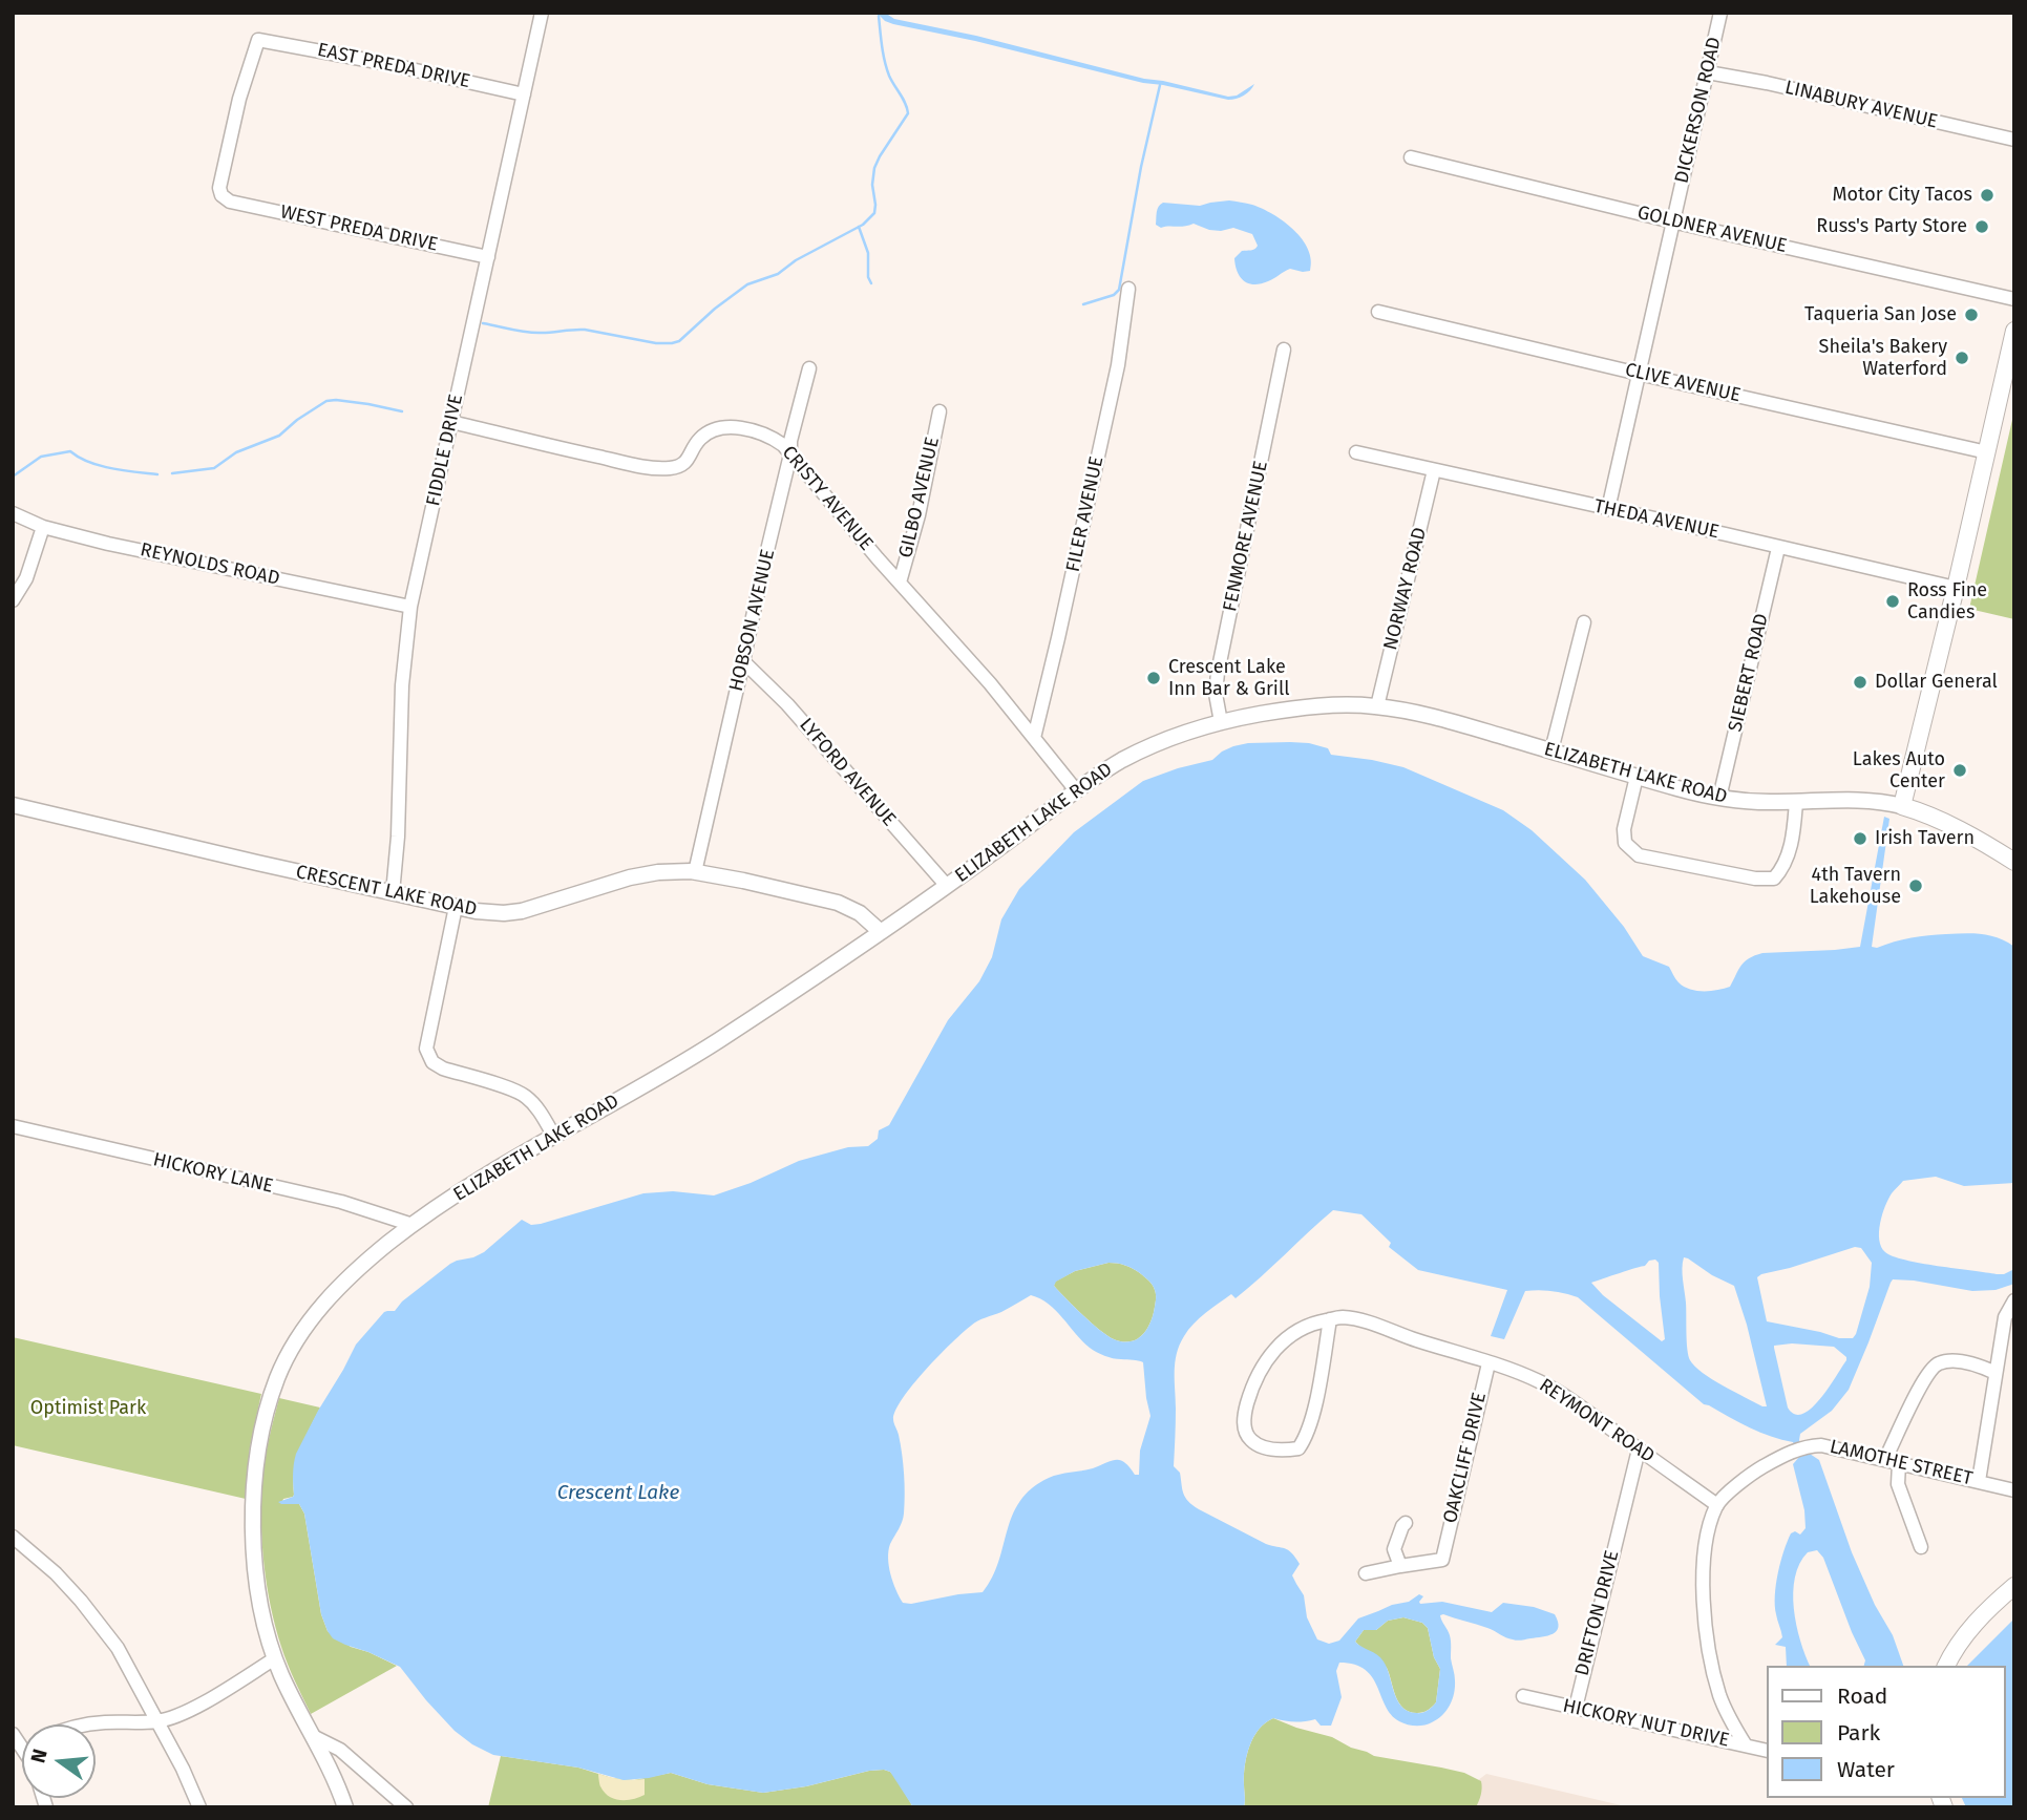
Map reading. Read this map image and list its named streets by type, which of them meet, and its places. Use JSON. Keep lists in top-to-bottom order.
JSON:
{
  "streets": {
    "street": [
      "EAST PREDA DRIVE",
      "LINABURY AVENUE",
      "DICKERSON ROAD",
      "WEST PREDA DRIVE",
      "GOLDNER AVENUE",
      "CLIVE AVENUE",
      "FIDDLE DRIVE",
      "GILBO AVENUE",
      "CRISTY AVENUE",
      "FILER AVENUE",
      "THEDA AVENUE",
      "FENMORE AVENUE",
      "REYNOLDS ROAD",
      "NORWAY ROAD",
      "HOBSON AVENUE",
      "SIEBERT ROAD",
      "LYFORD AVENUE",
      "ELIZABETH LAKE ROAD",
      "CRESCENT LAKE ROAD",
      "HICKORY LANE",
      "REYMONT ROAD",
      "OAKCLIFF DRIVE",
      "LAMOTHE STREET",
      "DRIFTON DRIVE",
      "HICKORY NUT DRIVE"
    ]
  },
  "crossings": [
    ["EAST PREDA DRIVE", "WEST PREDA DRIVE"],
    ["EAST PREDA DRIVE", "FIDDLE DRIVE"],
    ["LINABURY AVENUE", "DICKERSON ROAD"],
    ["DICKERSON ROAD", "GOLDNER AVENUE"],
    ["DICKERSON ROAD", "CLIVE AVENUE"],
    ["DICKERSON ROAD", "THEDA AVENUE"],
    ["WEST PREDA DRIVE", "FIDDLE DRIVE"],
    ["FIDDLE DRIVE", "CRISTY AVENUE"],
    ["FIDDLE DRIVE", "REYNOLDS ROAD"],
    ["FIDDLE DRIVE", "CRESCENT LAKE ROAD"],
    ["GILBO AVENUE", "CRISTY AVENUE"],
    ["CRISTY AVENUE", "FILER AVENUE"],
    ["CRISTY AVENUE", "HOBSON AVENUE"],
    ["CRISTY AVENUE", "ELIZABETH LAKE ROAD"],
    ["THEDA AVENUE", "NORWAY ROAD"],
    ["THEDA AVENUE", "SIEBERT ROAD"],
    ["FENMORE AVENUE", "ELIZABETH LAKE ROAD"],
    ["NORWAY ROAD", "ELIZABETH LAKE ROAD"],
    ["HOBSON AVENUE", "LYFORD AVENUE"],
    ["HOBSON AVENUE", "CRESCENT LAKE ROAD"],
    ["SIEBERT ROAD", "ELIZABETH LAKE ROAD"],
    ["LYFORD AVENUE", "ELIZABETH LAKE ROAD"],
    ["ELIZABETH LAKE ROAD", "CRESCENT LAKE ROAD"],
    ["ELIZABETH LAKE ROAD", "HICKORY LANE"],
    ["REYMONT ROAD", "OAKCLIFF DRIVE"],
    ["REYMONT ROAD", "LAMOTHE STREET"],
    ["REYMONT ROAD", "DRIFTON DRIVE"],
    ["DRIFTON DRIVE", "HICKORY NUT DRIVE"]
  ],
  "water": ["Crescent Lake"],
  "parks": ["Optimist Park"],
  "places": [
    "Motor City Tacos",
    "Russ's Party Store",
    "Taqueria San Jose",
    "Sheila's Bakery Waterford",
    "Ross Fine Candies",
    "Crescent Lake Inn Bar & Grill",
    "Dollar General",
    "Lakes Auto Center",
    "Irish Tavern",
    "4th Tavern Lakehouse"
  ],
  "legend": ["Road", "Park", "Water"],
  "north": "left"
}
